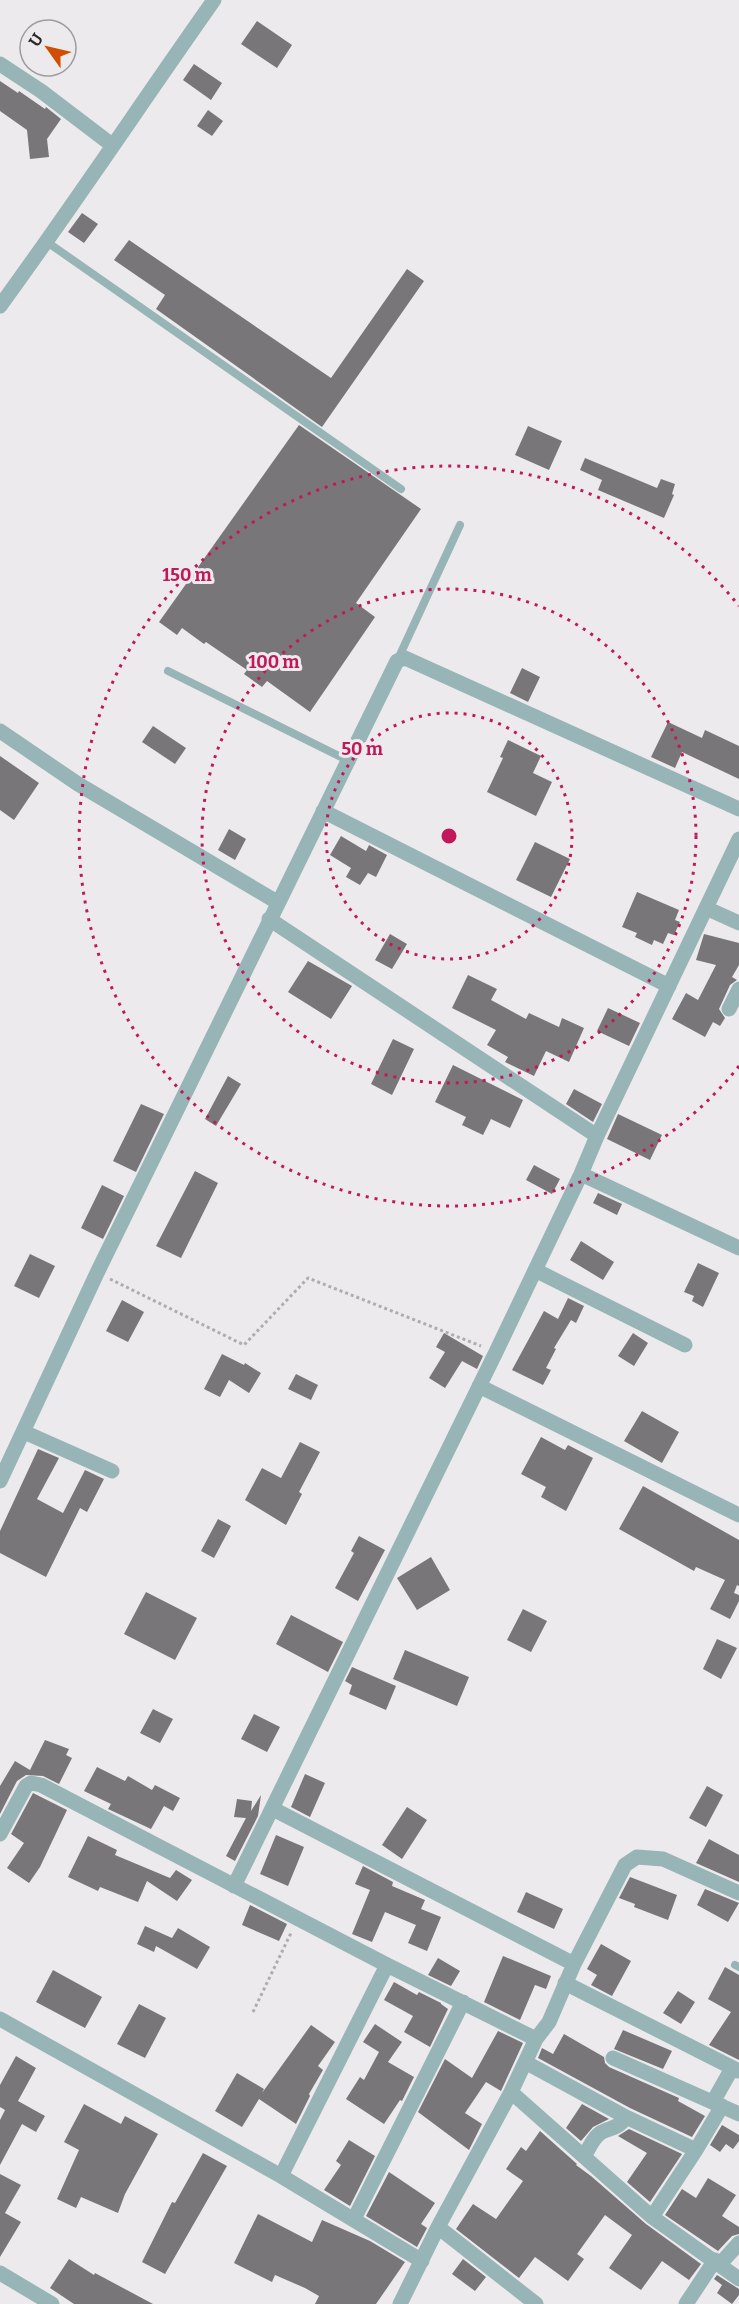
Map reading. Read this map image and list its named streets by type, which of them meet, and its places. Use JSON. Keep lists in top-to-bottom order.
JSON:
{
  "north": "top left",
  "rings": ["150 m", "100 m", "50 m"]
}
